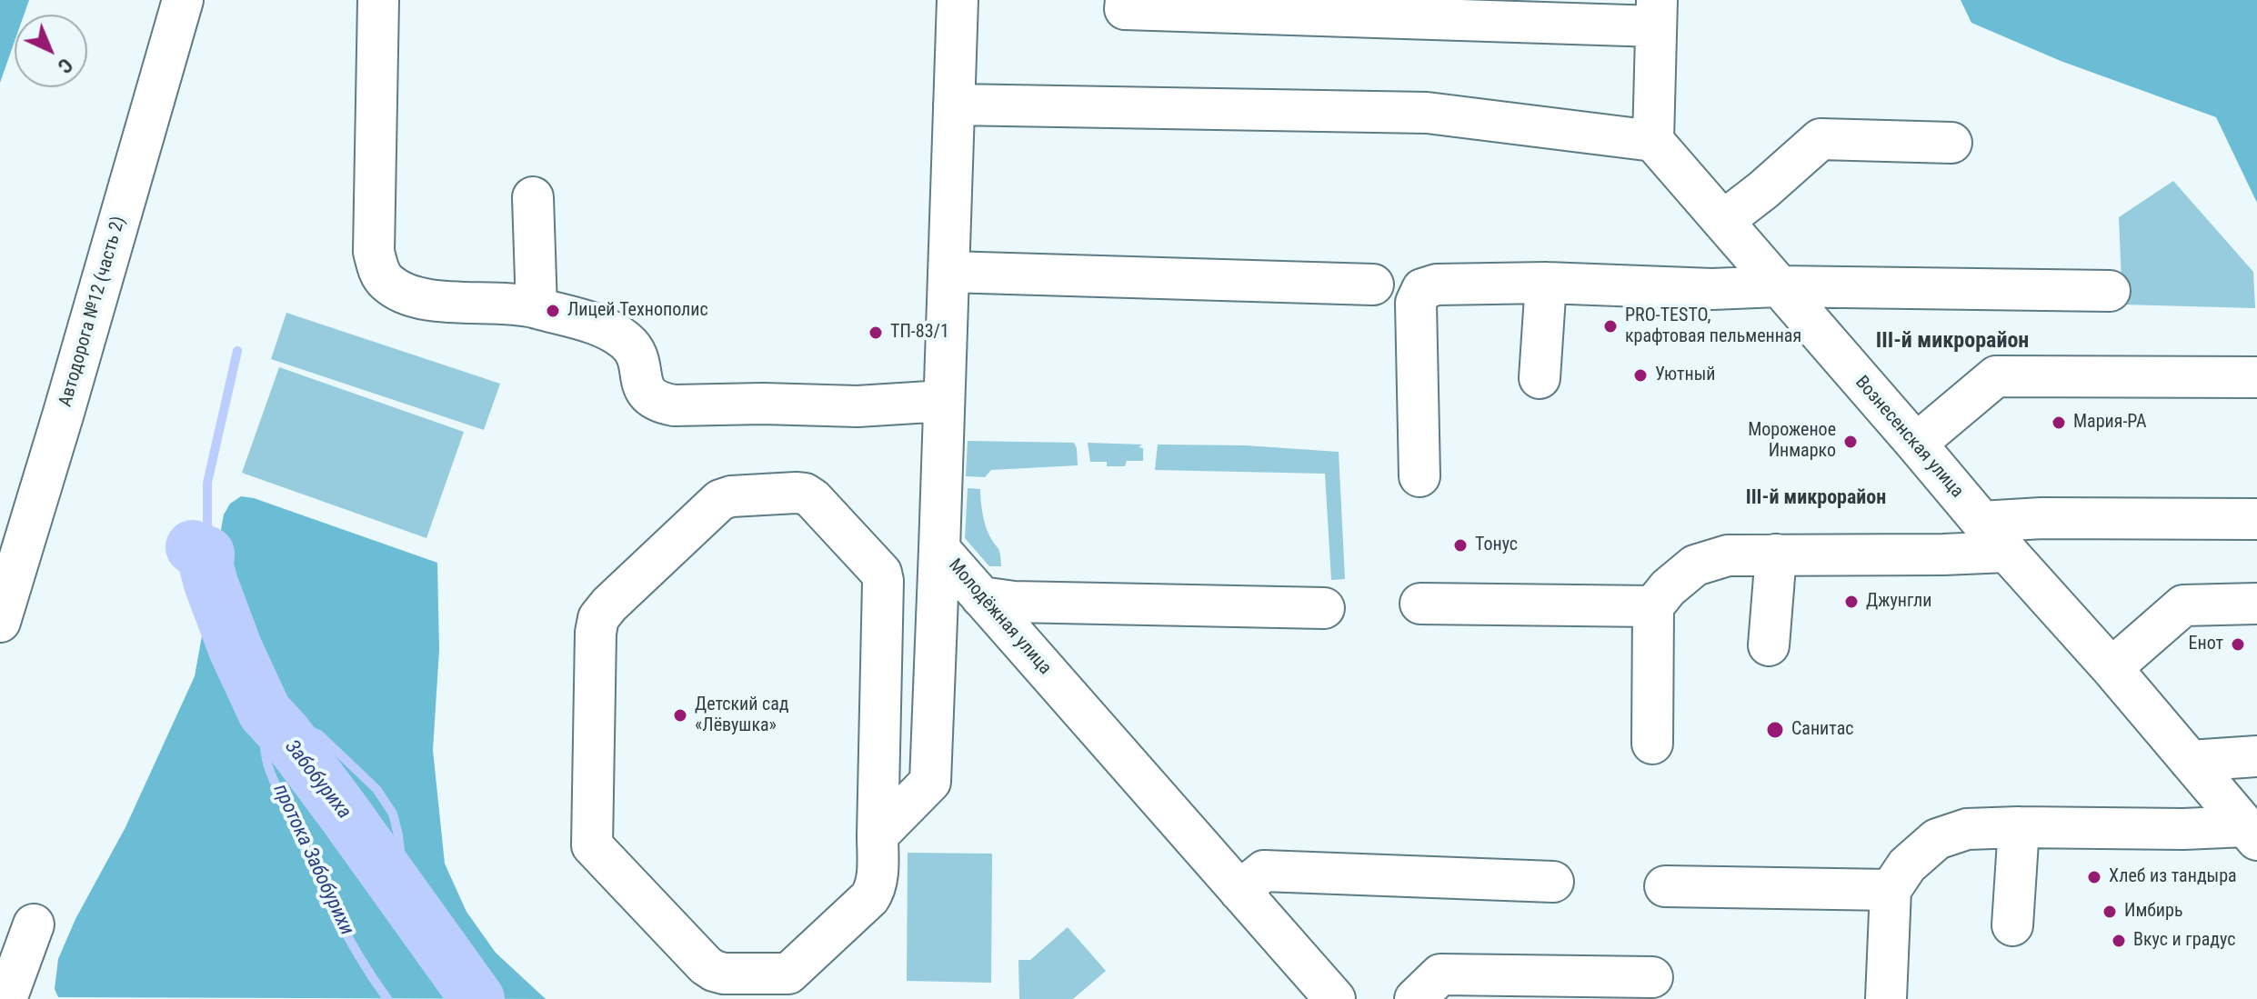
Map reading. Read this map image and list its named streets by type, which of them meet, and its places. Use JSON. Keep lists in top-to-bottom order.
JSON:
{
  "streets": {
    "street": ["Автодорога №12 (часть 2)", "Вознесенская улица", "Молодёжная улица"]
  },
  "districts": ["III-й микрорайон", "III-й микрорайон"],
  "water": ["Забобуриха", "протока Забобурихи"],
  "places": [
    "Лицей Технополис",
    "PRO-TESTO, крафтовая пельменная",
    "ТП-83/1",
    "Уютный",
    "Мария-РА",
    "Мороженое Инмарко",
    "Тонус",
    "Джунгли",
    "Енот",
    "Детский сад «Лёвушка»",
    "Санитас",
    "Хлеб из тандыра",
    "Имбирь",
    "Вкус и градус"
  ],
  "north": "bottom right"
}
